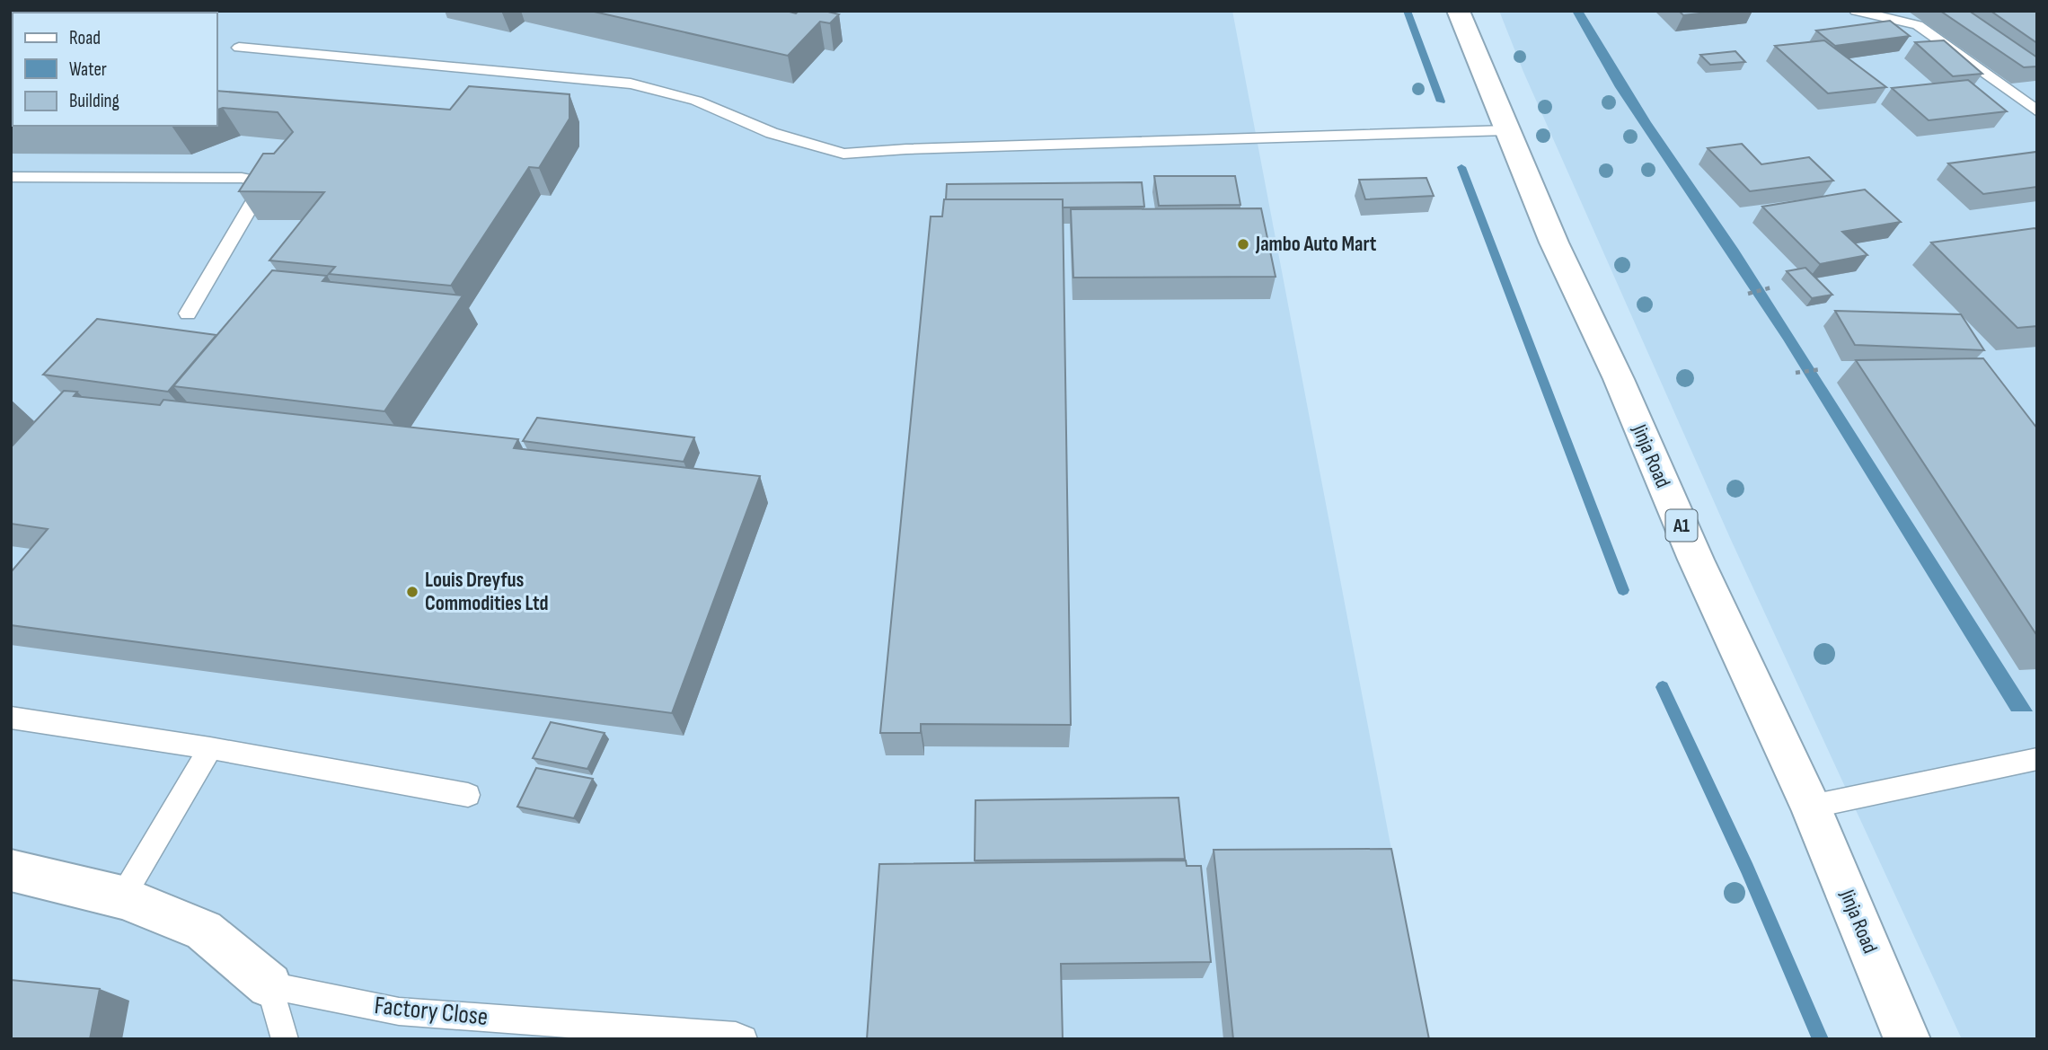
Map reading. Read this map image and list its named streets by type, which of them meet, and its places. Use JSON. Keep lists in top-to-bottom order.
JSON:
{
  "streets": {
    "main road": ["Jinja Road", "A1"],
    "lane": ["Factory Close"]
  },
  "places": ["Jambo Auto Mart", "Louis Dreyfus Commodities Ltd"],
  "legend": ["Road", "Water", "Building"]
}
